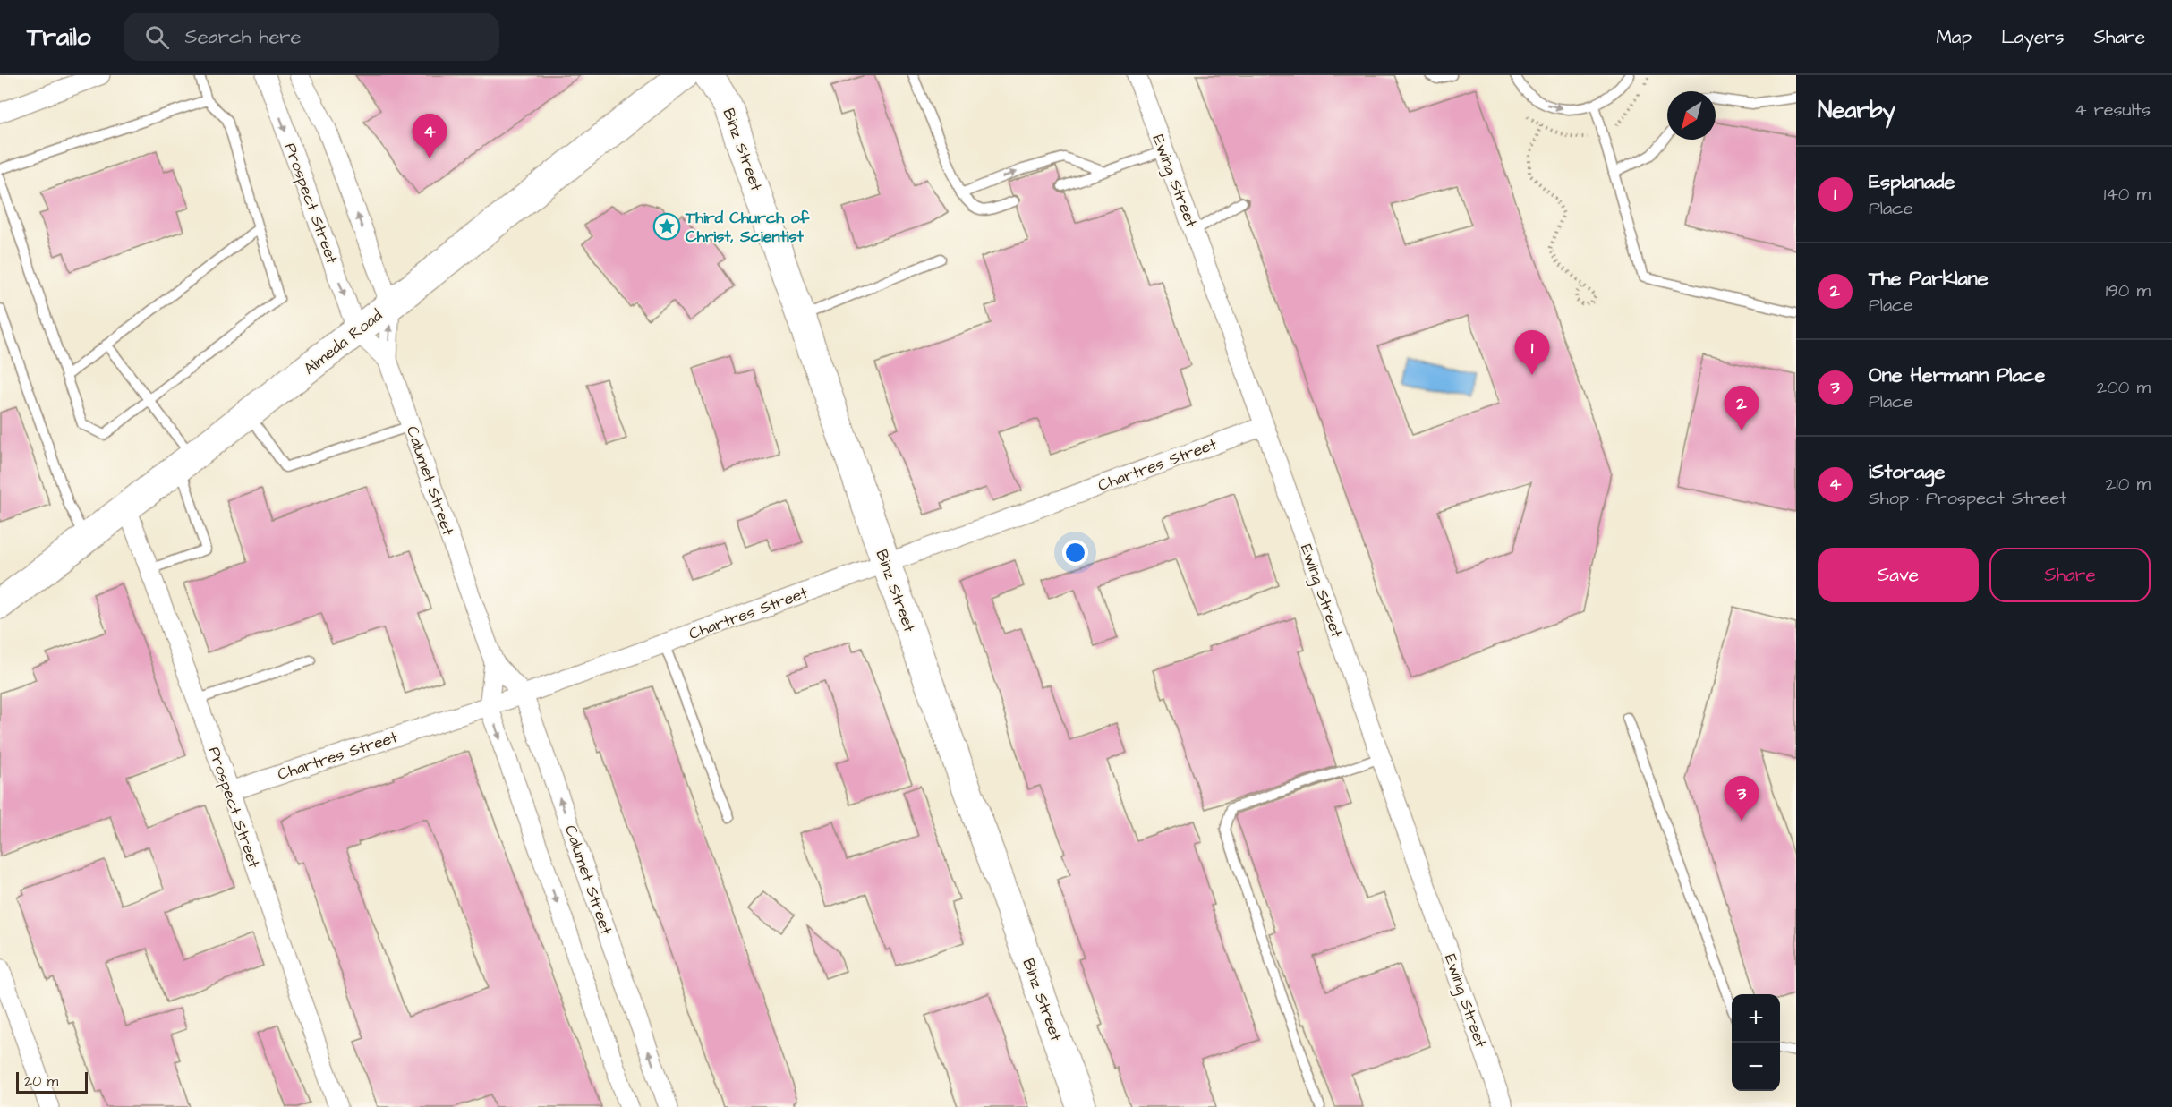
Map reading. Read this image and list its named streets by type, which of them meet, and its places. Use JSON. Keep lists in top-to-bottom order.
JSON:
{
  "streets": {
    "main road": ["Binz Street", "Almeda Road"],
    "street": [
      "Ewing Street",
      "Prospect Street",
      "Chartres Street",
      "Calumet Street"
    ]
  },
  "crossings": [
    ["Binz Street", "Chartres Street"],
    ["Ewing Street", "Chartres Street"],
    ["Prospect Street", "Almeda Road"],
    ["Prospect Street", "Chartres Street"],
    ["Prospect Street", "Calumet Street"],
    ["Almeda Road", "Calumet Street"],
    ["Chartres Street", "Calumet Street"]
  ],
  "places": {
    "place": ["Third Church of Christ, Scientist"]
  },
  "scale_bar": "20 m",
  "north": "bottom left",
  "page": {
    "header": "Trailo",
    "search": "Search here",
    "nav": ["Map", "Layers", "Share"],
    "heading": ["Nearby", "4 results"],
    "pins": [
      "4",
      "1",
      "2",
      "3"
    ],
    "list": [
      {
        "mark": "1",
        "name": "Esplanade",
        "note": "Place",
        "value": "140 m"
      },
      {
        "mark": "2",
        "name": "The Parklane",
        "note": "Place",
        "value": "190 m"
      },
      {
        "mark": "3",
        "name": "One Hermann Place",
        "note": "Place",
        "value": "200 m"
      },
      {
        "mark": "4",
        "name": "iStorage",
        "note": "Shop · Prospect Street",
        "value": "210 m"
      }
    ],
    "buttons": ["Save", "Share"],
    "map_buttons": ["+", "−"],
    "scale": "20 m"
  }
}
